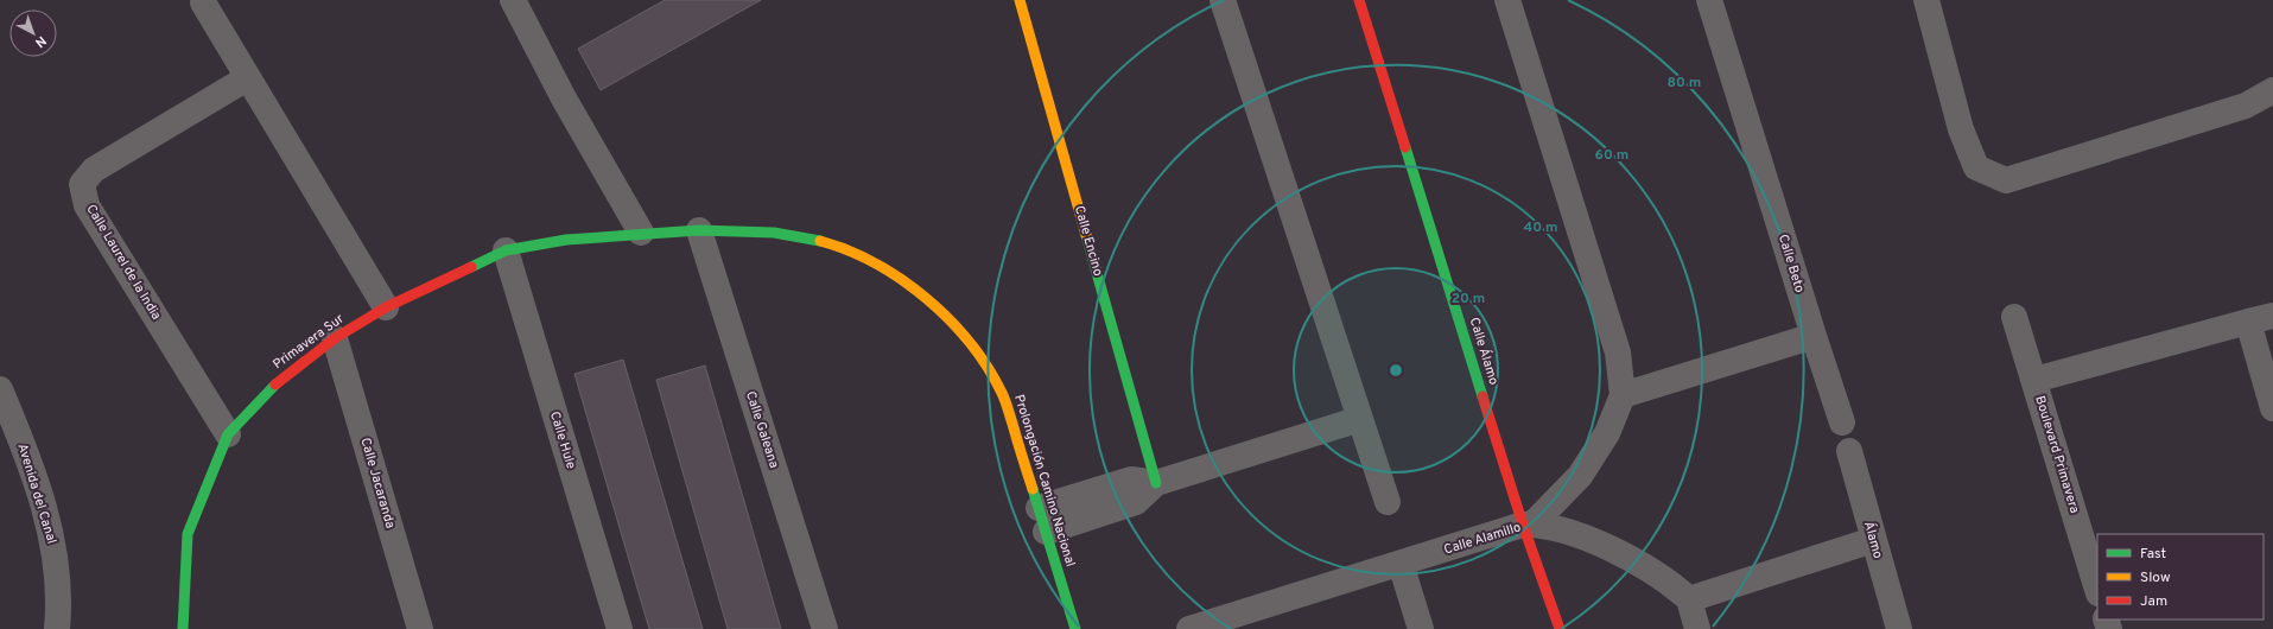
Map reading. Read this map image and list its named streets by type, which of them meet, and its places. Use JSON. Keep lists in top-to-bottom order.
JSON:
{
  "streets": {
    "street": [
      "Calle Encino",
      "Calle Laurel de la India",
      "Calle Beto",
      "Primavera Sur",
      "Calle Álamo",
      "Calle Galeana",
      "Calle Hule",
      "Boulevard Primavera",
      "Prolongación Camino Nacional",
      "Calle Jacaranda",
      "Avenida del Canal",
      "Calle Alamillo",
      "Álamo"
    ]
  },
  "crossings": [
    ["Calle Laurel de la India", "Primavera Sur"],
    ["Primavera Sur", "Calle Hule"],
    ["Primavera Sur", "Prolongación Camino Nacional"],
    ["Primavera Sur", "Calle Jacaranda"],
    ["Calle Álamo", "Calle Alamillo"],
    ["Calle Galeana", "Prolongación Camino Nacional"]
  ],
  "legend": ["Fast", "Slow", "Jam"],
  "north": "bottom right",
  "rings": [
    "80 m",
    "60 m",
    "40 m",
    "20 m"
  ]
}
